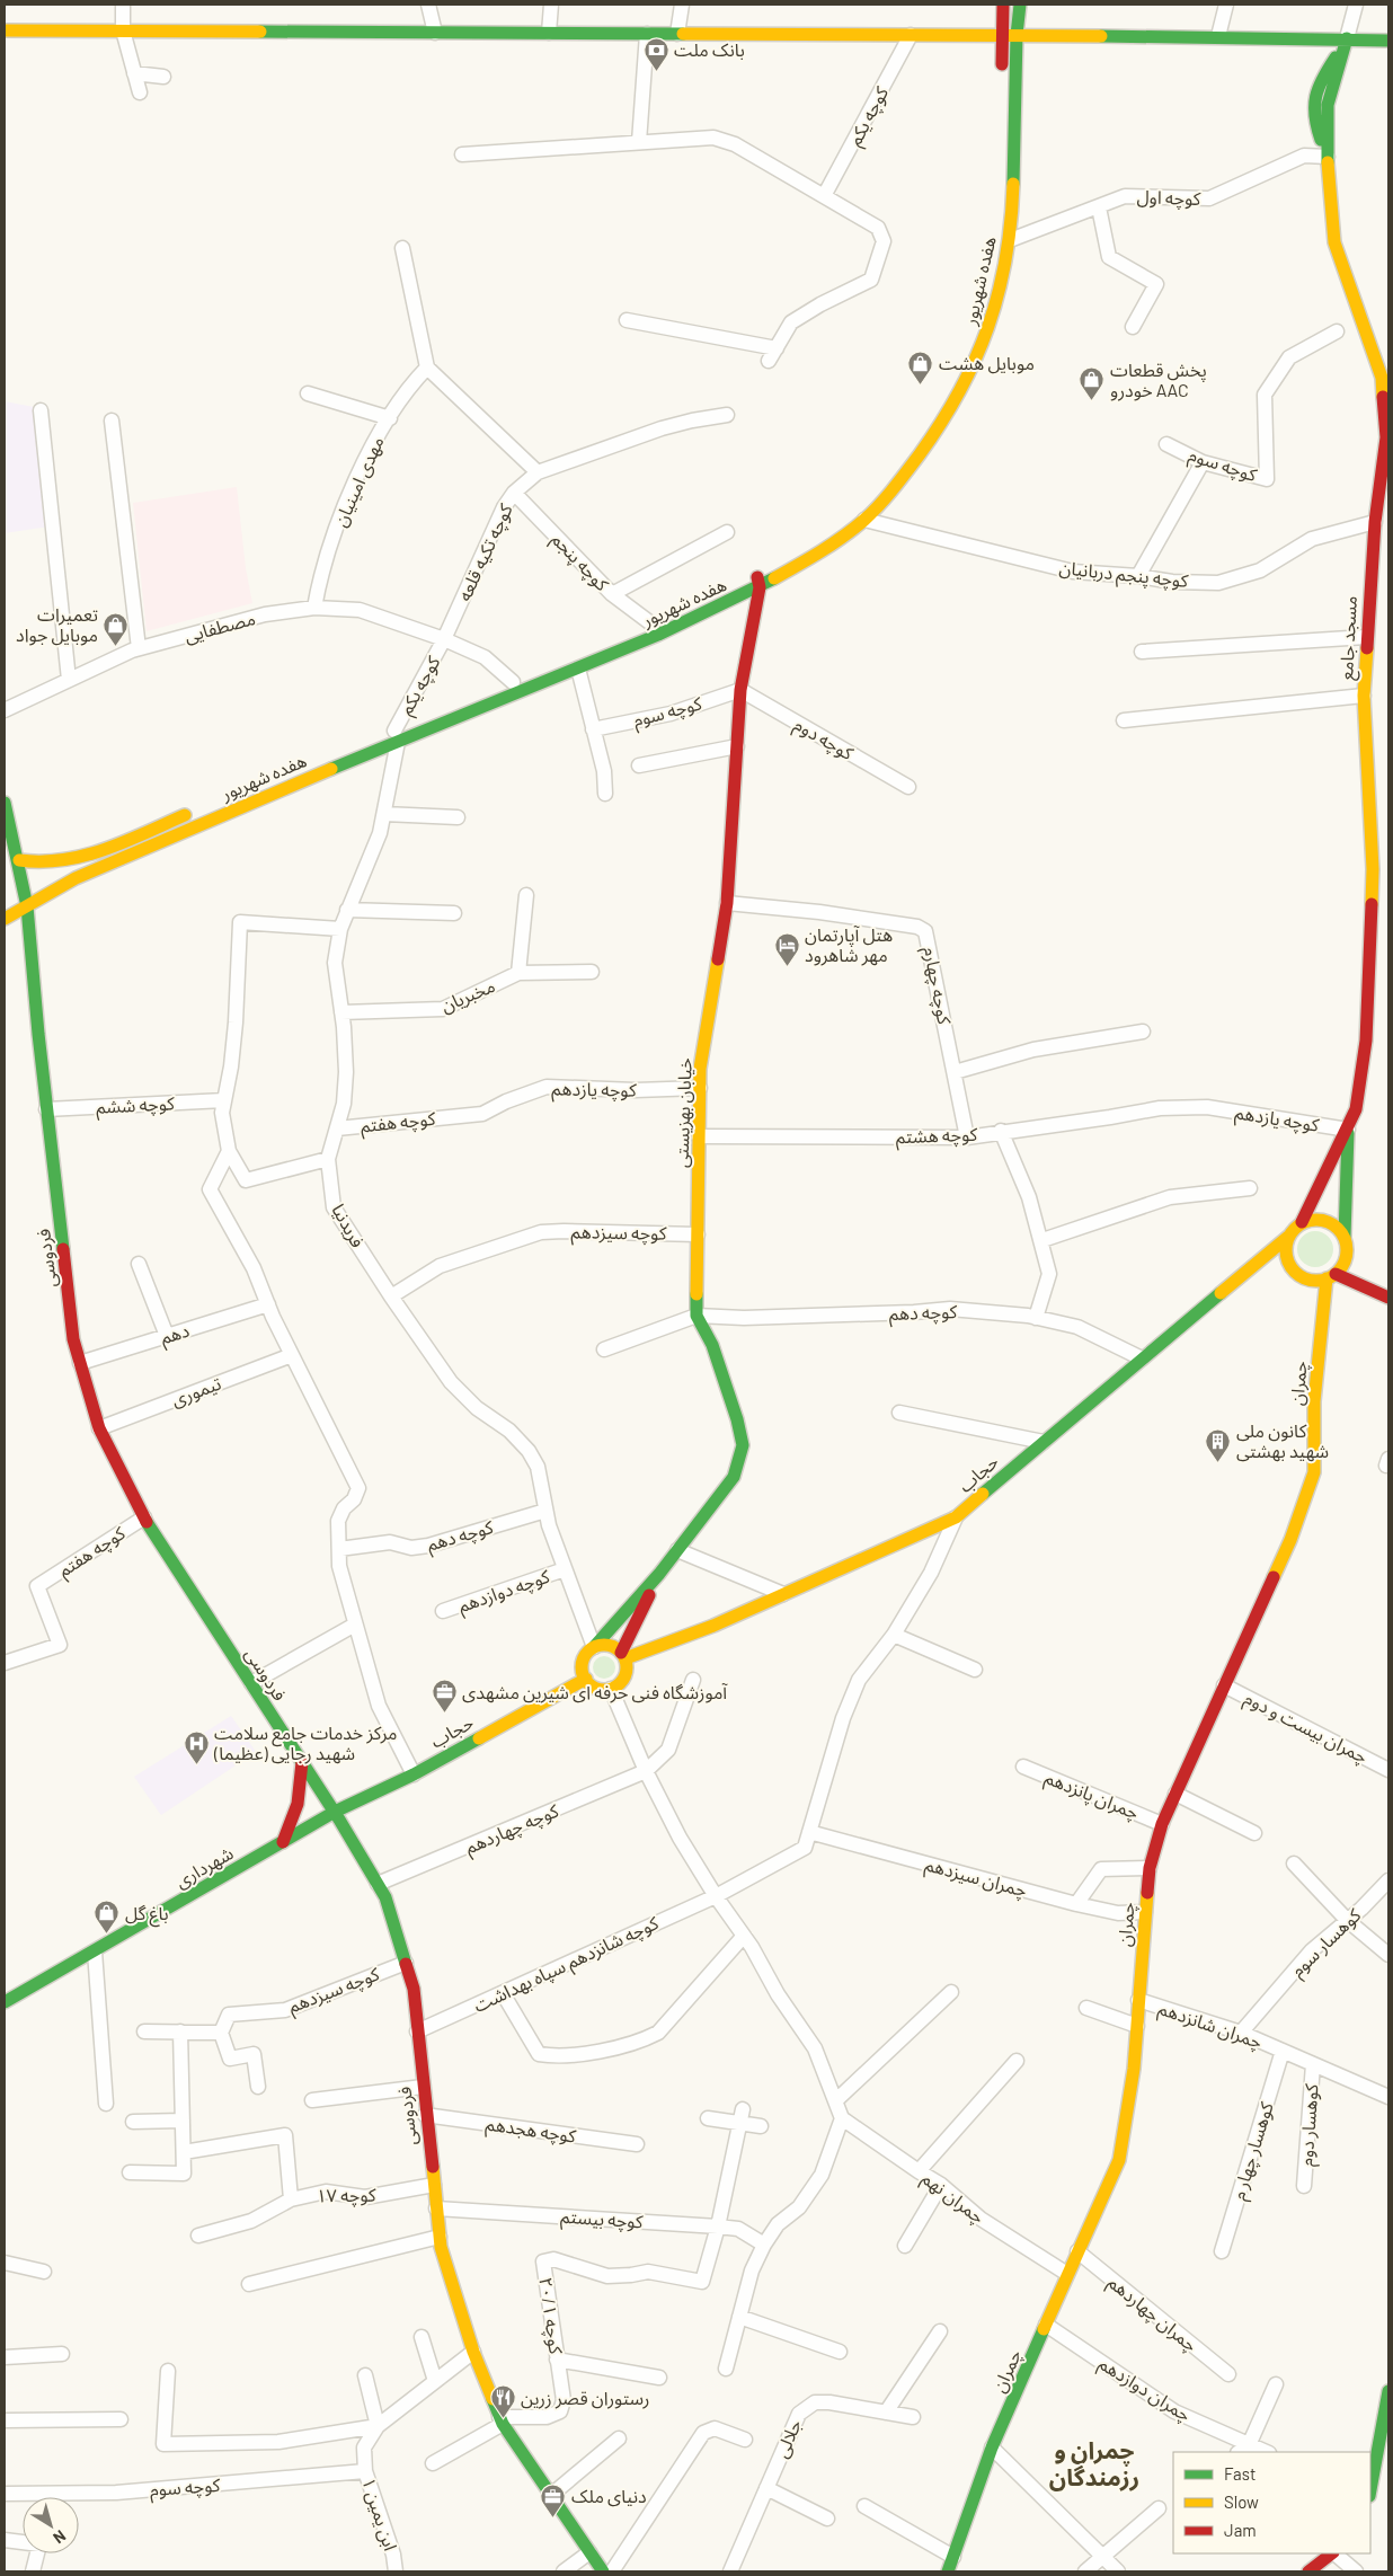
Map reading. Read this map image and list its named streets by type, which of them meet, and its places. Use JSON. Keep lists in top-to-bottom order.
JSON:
{
  "streets": {
    "street": [
      "کوچه یکم",
      "کوچه اول",
      "هفده شهریور",
      "کوچه سوم",
      "مهدی امینیان",
      "کوچه تکیه قلعه",
      "کوچه پنجم",
      "کوچه پنجم دربانیان",
      "مصطفایی",
      "مسجد جامع",
      "کوچه دوم",
      "کوچه چهارم",
      "مخبریان",
      "کوچه یازدهم",
      "کوچه ششم",
      "خیابان بهزیستی",
      "کوچه هفتم",
      "کوچه هشتم",
      "فریدنیا",
      "کوچه سیزدهم",
      "فردوسی",
      "کوچه دهم",
      "دهم",
      "چمران",
      "تیموری",
      "حجاب",
      "کوچه دوازدهم",
      "چمران بیست و دوم",
      "چمران پانزدهم",
      "کوچه چهاردهم",
      "شهرداری",
      "چمران سیزدهم",
      "کوهسار سوم",
      "کوچه شانزدهم سپاه بهداشت",
      "چمران شانزدهم",
      "کوهسار دوم",
      "کوچه هجدهم",
      "کوهسار چهار م",
      "۱۷ کوچه",
      "چمران نهم",
      "کوچه بیستم",
      "چمران چهاردهم",
      "کوچه ۲۰/۱",
      "چمران دوازدهم",
      "جلالی",
      "ابن یمین ۱"
    ]
  },
  "crossings": [
    ["کوچه یکم", "هفده شهریور"],
    ["کوچه یکم", "کوچه تکیه قلعه"],
    ["کوچه یکم", "مصطفایی"],
    ["کوچه یکم", "فریدنیا"],
    ["کوچه اول", "هفده شهریور"],
    ["کوچه اول", "مسجد جامع"],
    ["هفده شهریور", "کوچه پنجم"],
    ["هفده شهریور", "کوچه پنجم دربانیان"],
    ["هفده شهریور", "خیابان بهزیستی"],
    ["هفده شهریور", "فریدنیا"],
    ["هفده شهریور", "فردوسی"],
    ["کوچه سوم", "کوچه دوم"],
    ["کوچه سوم", "خیابان بهزیستی"],
    ["کوچه سوم", "ابن یمین ۱"],
    ["مهدی امینیان", "مصطفایی"],
    ["کوچه تکیه قلعه", "کوچه پنجم"],
    ["کوچه تکیه قلعه", "مصطفایی"],
    ["کوچه پنجم دربانیان", "مسجد جامع"],
    ["مسجد جامع", "کوچه یازدهم"],
    ["کوچه دوم", "خیابان بهزیستی"],
    ["کوچه چهارم", "خیابان بهزیستی"],
    ["کوچه چهارم", "کوچه هشتم"],
    ["مخبریان", "فریدنیا"],
    ["کوچه یازدهم", "خیابان بهزیستی"],
    ["کوچه یازدهم", "کوچه هفتم"],
    ["کوچه یازدهم", "کوچه هشتم"],
    ["کوچه ششم", "فردوسی"],
    ["خیابان بهزیستی", "کوچه هشتم"],
    ["خیابان بهزیستی", "فریدنیا"],
    ["خیابان بهزیستی", "کوچه سیزدهم"],
    ["خیابان بهزیستی", "کوچه دهم"],
    ["خیابان بهزیستی", "حجاب"],
    ["کوچه هفتم", "فریدنیا"],
    ["کوچه هفتم", "فردوسی"],
    ["فریدنیا", "کوچه سیزدهم"],
    ["فریدنیا", "کوچه دهم"],
    ["فریدنیا", "حجاب"],
    ["فریدنیا", "کوچه دوازدهم"],
    ["کوچه سیزدهم", "فردوسی"],
    ["فردوسی", "دهم"],
    ["فردوسی", "تیموری"],
    ["فردوسی", "حجاب"],
    ["فردوسی", "کوچه چهاردهم"],
    ["فردوسی", "شهرداری"],
    ["فردوسی", "کوچه شانزدهم سپاه بهداشت"],
    ["فردوسی", "کوچه هجدهم"],
    ["فردوسی", "۱۷ کوچه"],
    ["فردوسی", "کوچه بیستم"],
    ["فردوسی", "کوچه ۲۰/۱"],
    ["کوچه دهم", "حجاب"],
    ["چمران", "حجاب"],
    ["چمران", "چمران بیست و دوم"],
    ["چمران", "چمران پانزدهم"],
    ["چمران", "چمران سیزدهم"],
    ["چمران", "چمران شانزدهم"],
    ["چمران", "چمران نهم"],
    ["چمران", "چمران چهاردهم"],
    ["چمران", "چمران دوازدهم"],
    ["حجاب", "شهرداری"],
    ["چمران سیزدهم", "کوچه شانزدهم سپاه بهداشت"],
    ["کوهسار سوم", "چمران شانزدهم"],
    ["چمران شانزدهم", "کوهسار دوم"],
    ["چمران شانزدهم", "کوهسار چهار م"],
    ["کوچه بیستم", "کوچه ۲۰/۱"]
  ],
  "districts": ["چمران و رزمندگان"],
  "places": {
    "bank": ["بانک ملت"],
    "shop": [
      "موبایل هشت",
      "پخش قطعات خودرو AAC",
      "تعمیرات موبایل جواد",
      "باغ گل"
    ],
    "hotel": ["هتل آپارتمان مهر شاهرود"],
    "building": ["کانون ملی شهید بهشتی"],
    "office": ["آموزشگاه فنی حرفه ای شیرین مشهدی", "دنیای ملک"],
    "hospital": ["مرکز خدمات جامع سلامت شهید رجایی (عظیما)"],
    "restaurant": ["رستوران قصر زرین"]
  },
  "legend": ["Fast", "Slow", "Jam"],
  "north": "bottom right"
}
